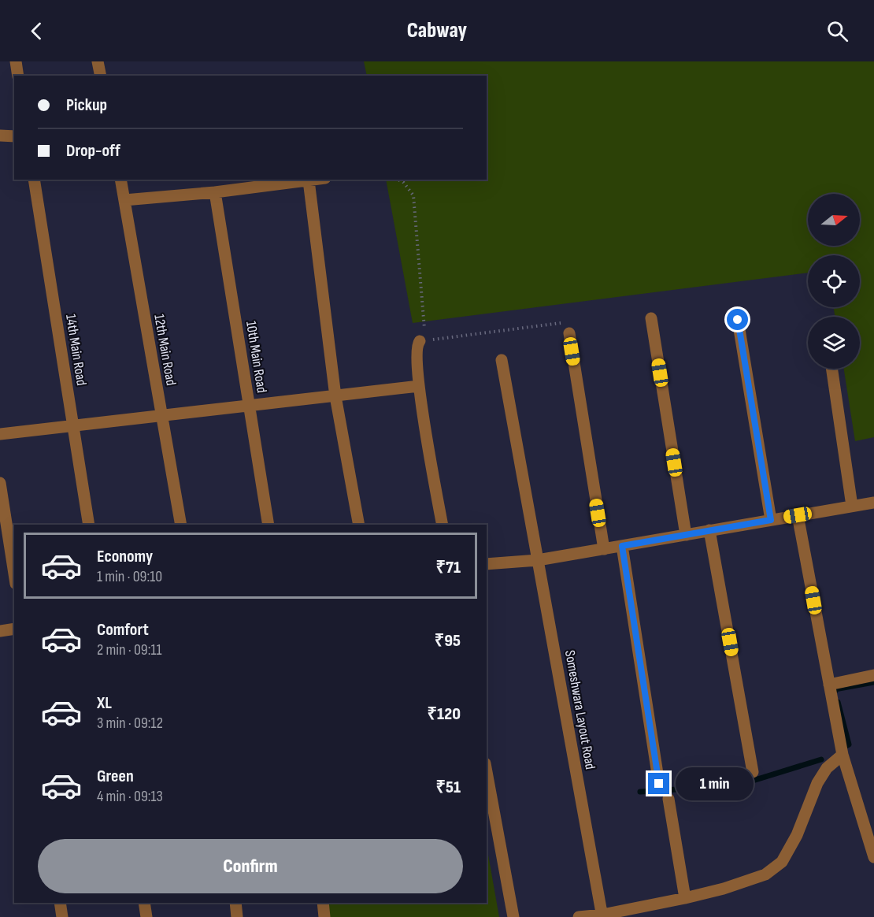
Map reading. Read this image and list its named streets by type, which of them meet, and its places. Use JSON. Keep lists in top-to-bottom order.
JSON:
{
  "streets": {
    "street": [
      "14th Main Road",
      "12th Main Road",
      "10th Main Road",
      "Someshwara Layout Road"
    ]
  },
  "north": "right",
  "page": {
    "header": "Cabway",
    "banner": ["Pickup", "Drop-off"],
    "list": [
      {
        "name": "Economy",
        "note": "1 min · 09:10",
        "value": "₹71"
      },
      {
        "name": "Comfort",
        "note": "2 min · 09:11",
        "value": "₹95"
      },
      {
        "name": "XL",
        "note": "3 min · 09:12",
        "value": "₹120"
      },
      {
        "name": "Green",
        "note": "4 min · 09:13",
        "value": "₹51"
      }
    ],
    "bubble": "1 min",
    "buttons": "Confirm"
  }
}
